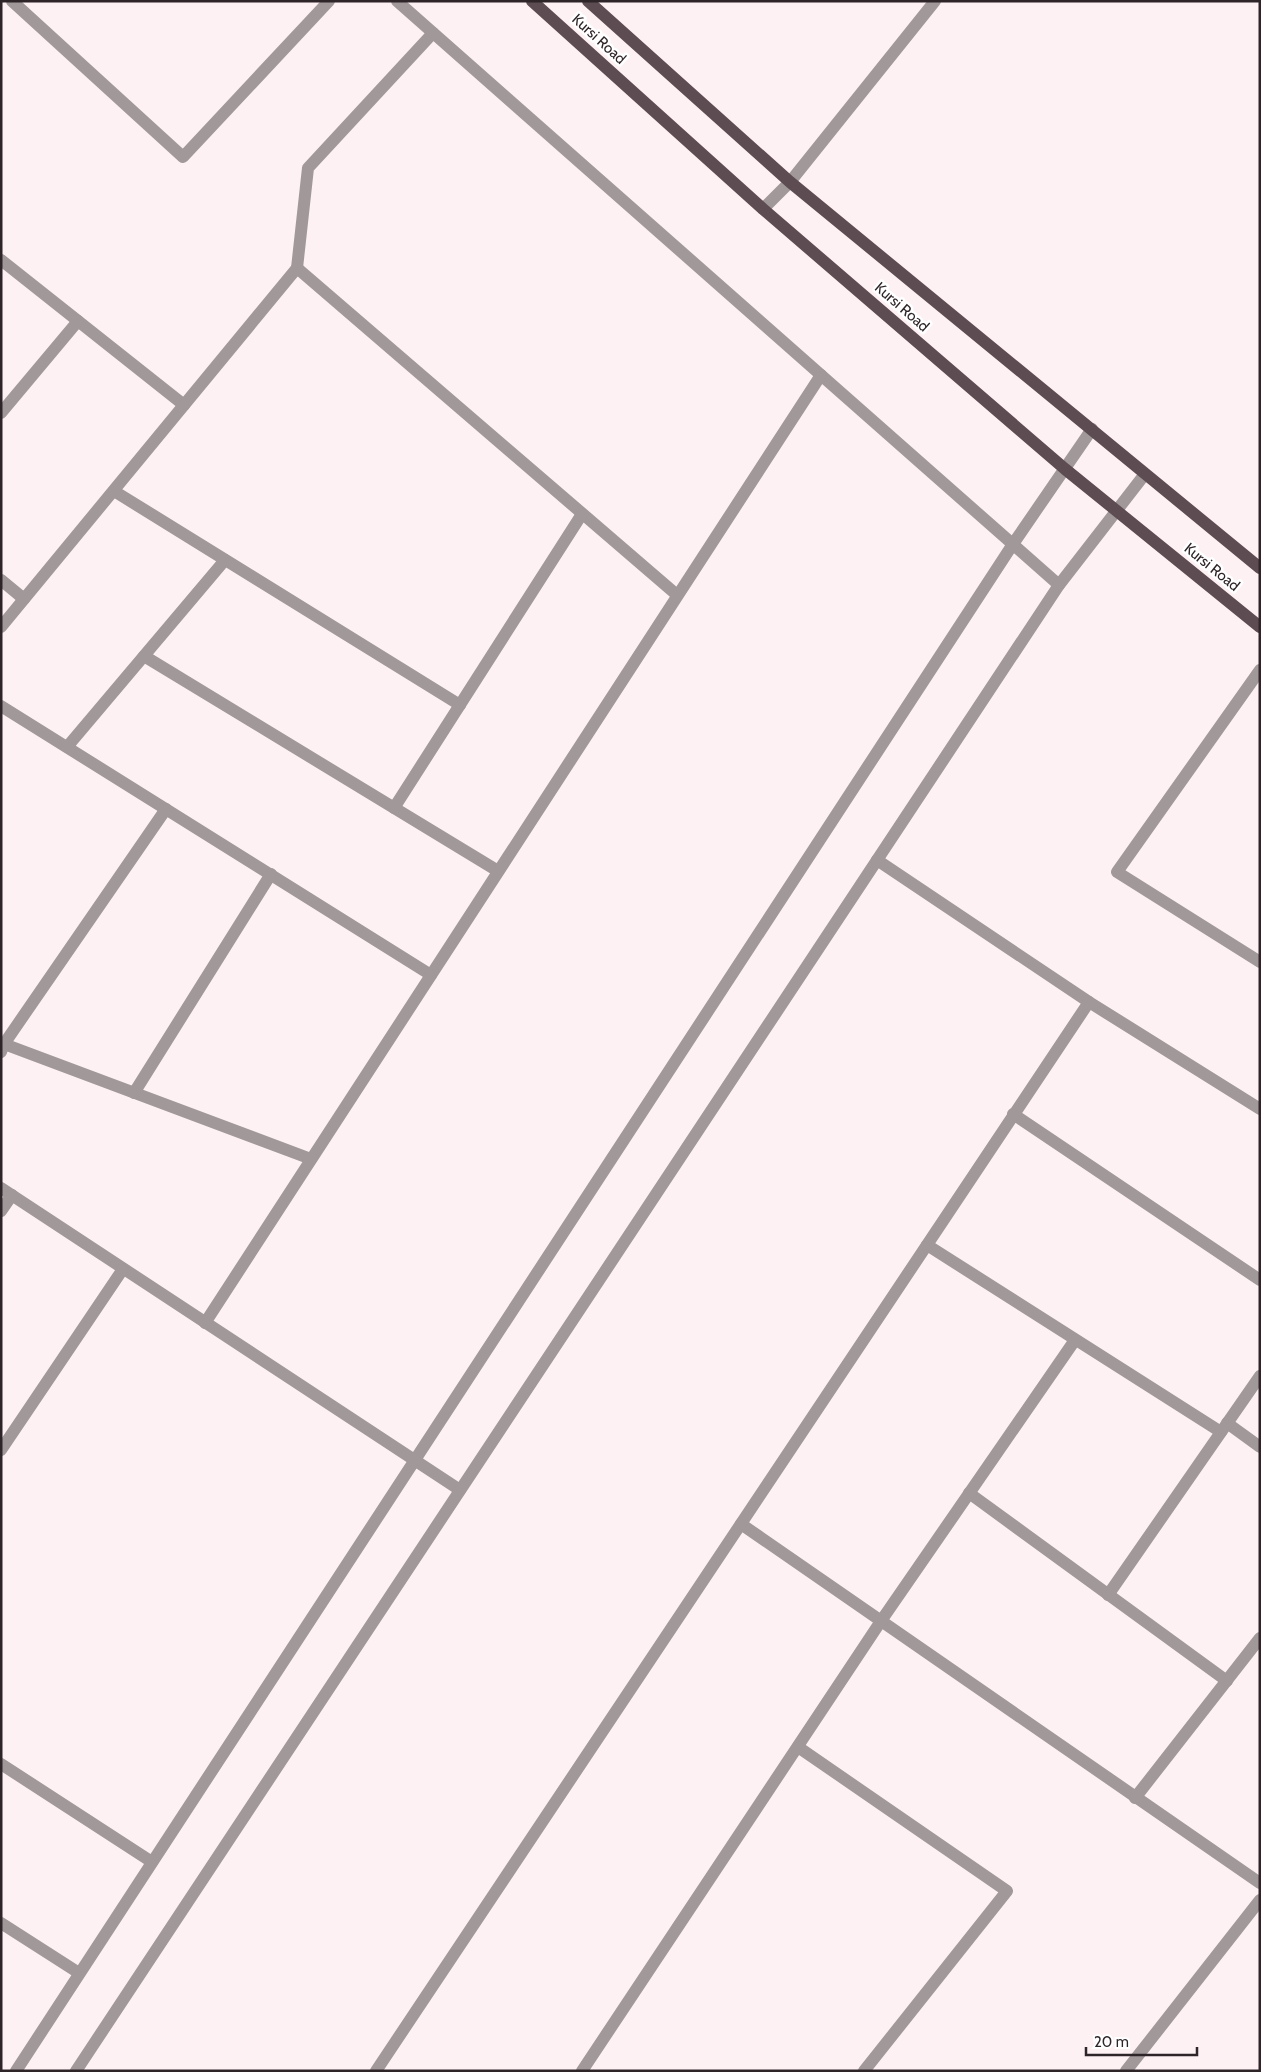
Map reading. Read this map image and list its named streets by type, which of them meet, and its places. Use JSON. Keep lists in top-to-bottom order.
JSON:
{
  "streets": {
    "main road": ["Kursi Road"]
  },
  "scale_bar": "20 m"
}
